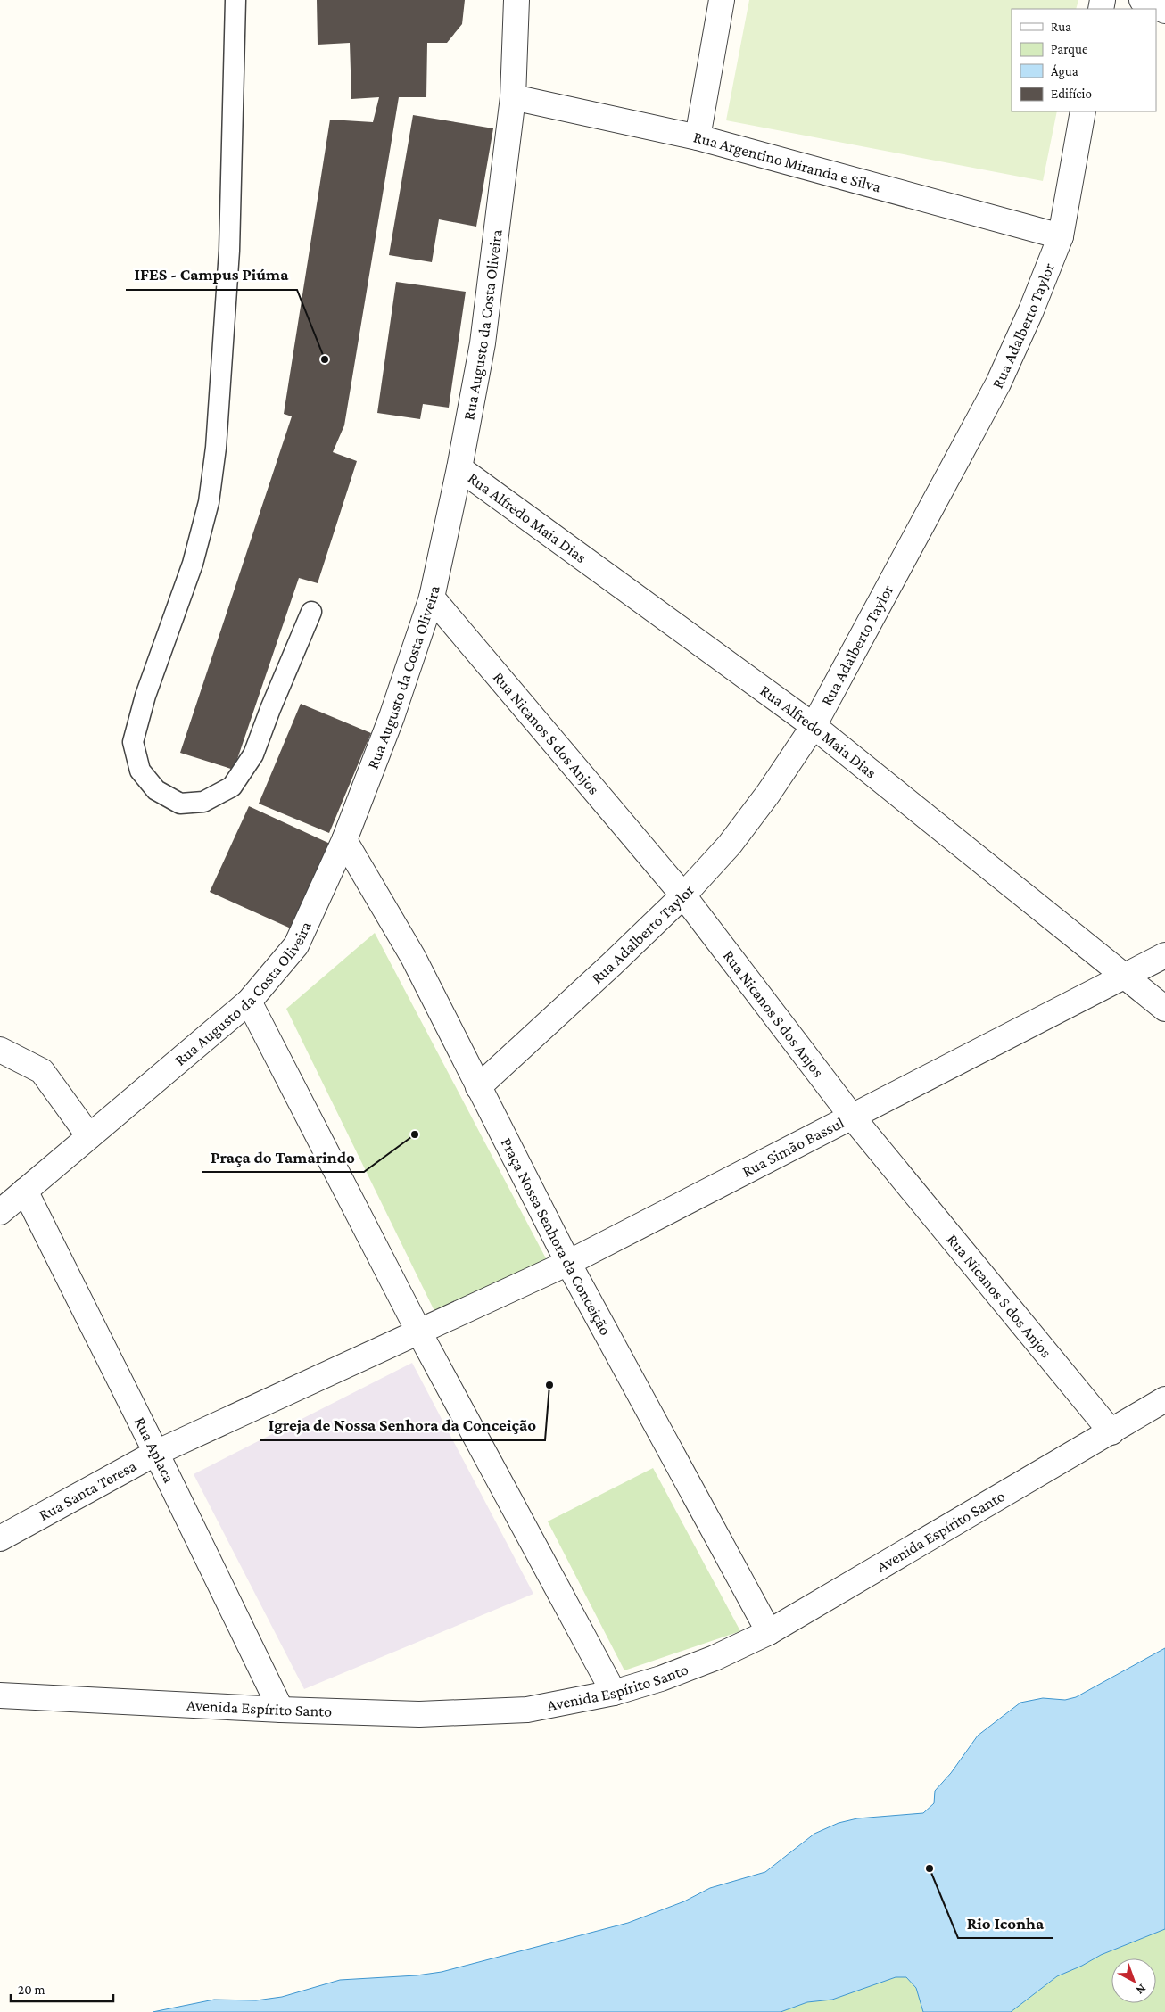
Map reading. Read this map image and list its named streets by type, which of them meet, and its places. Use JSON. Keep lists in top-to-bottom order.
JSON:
{
  "streets": {
    "street": [
      "Rua Argentino Miranda e Silva",
      "Rua Augusto da Costa Oliveira",
      "Rua Adalberto Taylor",
      "Rua Alfredo Maia Dias",
      "Rua Nicanos S dos Anjos",
      "Rua Simão Bassul",
      "Praça Nossa Senhora da Conceição",
      "Rua Aplaca",
      "Rua Santa Teresa",
      "Avenida Espírito Santo"
    ]
  },
  "crossings": [
    ["Rua Argentino Miranda e Silva", "Rua Augusto da Costa Oliveira"],
    ["Rua Argentino Miranda e Silva", "Rua Adalberto Taylor"],
    ["Rua Augusto da Costa Oliveira", "Rua Alfredo Maia Dias"],
    ["Rua Augusto da Costa Oliveira", "Rua Nicanos S dos Anjos"],
    ["Rua Augusto da Costa Oliveira", "Praça Nossa Senhora da Conceição"],
    ["Rua Augusto da Costa Oliveira", "Rua Aplaca"],
    ["Rua Adalberto Taylor", "Rua Alfredo Maia Dias"],
    ["Rua Adalberto Taylor", "Rua Nicanos S dos Anjos"],
    ["Rua Adalberto Taylor", "Praça Nossa Senhora da Conceição"],
    ["Rua Alfredo Maia Dias", "Rua Simão Bassul"],
    ["Rua Nicanos S dos Anjos", "Rua Simão Bassul"],
    ["Rua Nicanos S dos Anjos", "Avenida Espírito Santo"],
    ["Rua Simão Bassul", "Praça Nossa Senhora da Conceição"],
    ["Rua Simão Bassul", "Rua Santa Teresa"],
    ["Praça Nossa Senhora da Conceição", "Avenida Espírito Santo"],
    ["Rua Aplaca", "Rua Santa Teresa"],
    ["Rua Aplaca", "Avenida Espírito Santo"]
  ],
  "places": [
    "IFES - Campus Piúma",
    "Praça do Tamarindo",
    "Igreja de Nossa Senhora da Conceição",
    "Rio Iconha"
  ],
  "legend": [
    "Rua",
    "Parque",
    "Água",
    "Edifício"
  ],
  "scale_bar": "20 m",
  "north": "bottom right"
}
